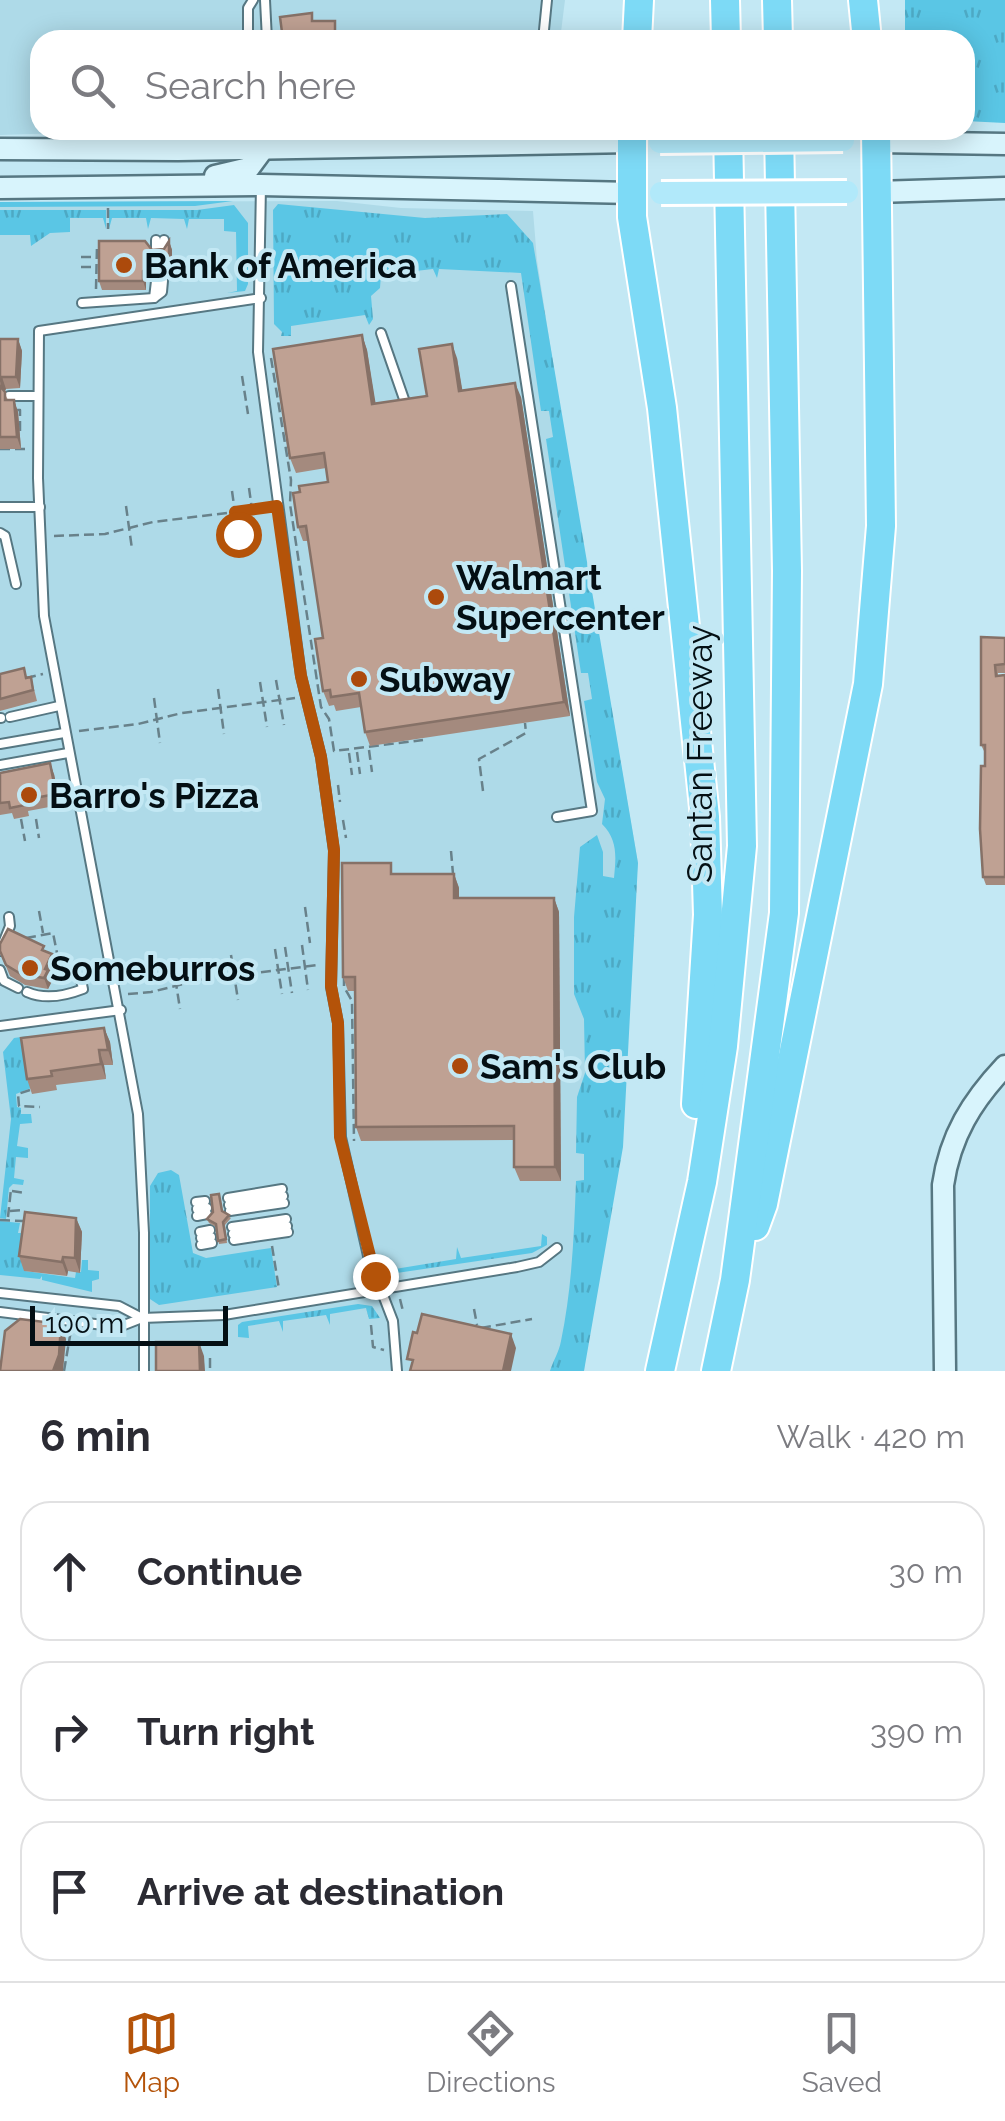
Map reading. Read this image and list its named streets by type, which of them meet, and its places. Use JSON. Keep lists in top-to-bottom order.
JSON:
{
  "streets": {
    "highway": ["Santan Freeway"]
  },
  "places": [
    "Bank of America",
    "Walmart Supercenter",
    "Subway",
    "Barro's Pizza",
    "Someburros",
    "Sam's Club"
  ],
  "scale_bar": "100 m",
  "page": {
    "search": "Search here",
    "scale": "100 m",
    "heading": ["6 min", "Walk · 420 m"],
    "list": [
      ["Continue", "30 m"],
      ["Turn right", "390 m"],
      "Arrive at destination"
    ],
    "nav": ["Map", "Directions", "Saved"]
  }
}
